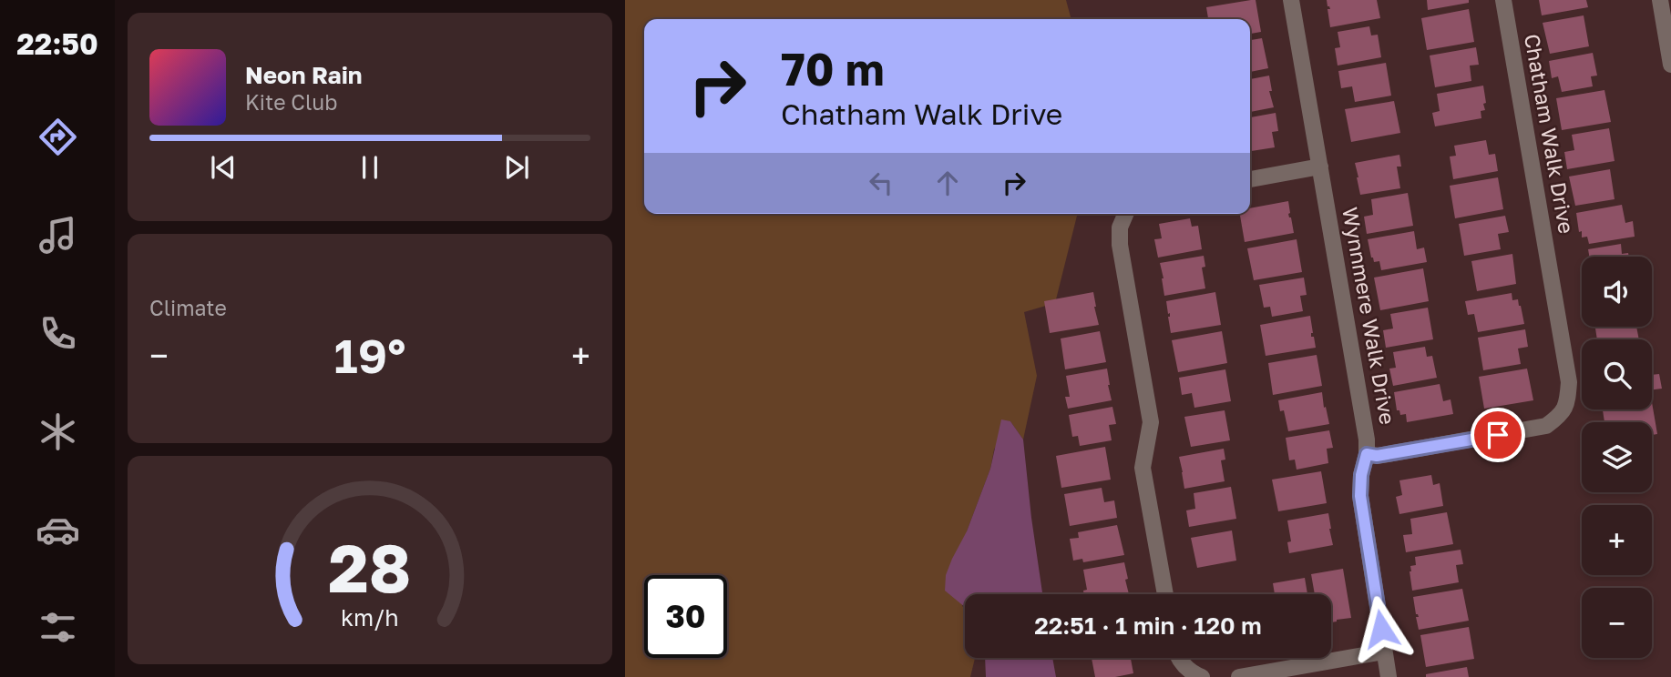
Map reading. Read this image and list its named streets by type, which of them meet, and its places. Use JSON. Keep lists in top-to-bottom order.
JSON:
{
  "streets": {
    "street": ["Chatham Walk Drive", "Wynnmere Walk Drive"]
  },
  "crossings": [
    ["Chatham Walk Drive", "Wynnmere Walk Drive"]
  ],
  "page": {
    "tabs": "22:50",
    "turn": ["70 m", "Chatham Walk Drive"],
    "song": ["Neon Rain", "Kite Club"],
    "tile": "Climate",
    "map_buttons": ["+", "−"],
    "heat": ["−", "19°", "+"],
    "limit": "30",
    "trip": "22:51 · 1 min · 120 m",
    "gauge": ["28", "km/h"]
  }
}
